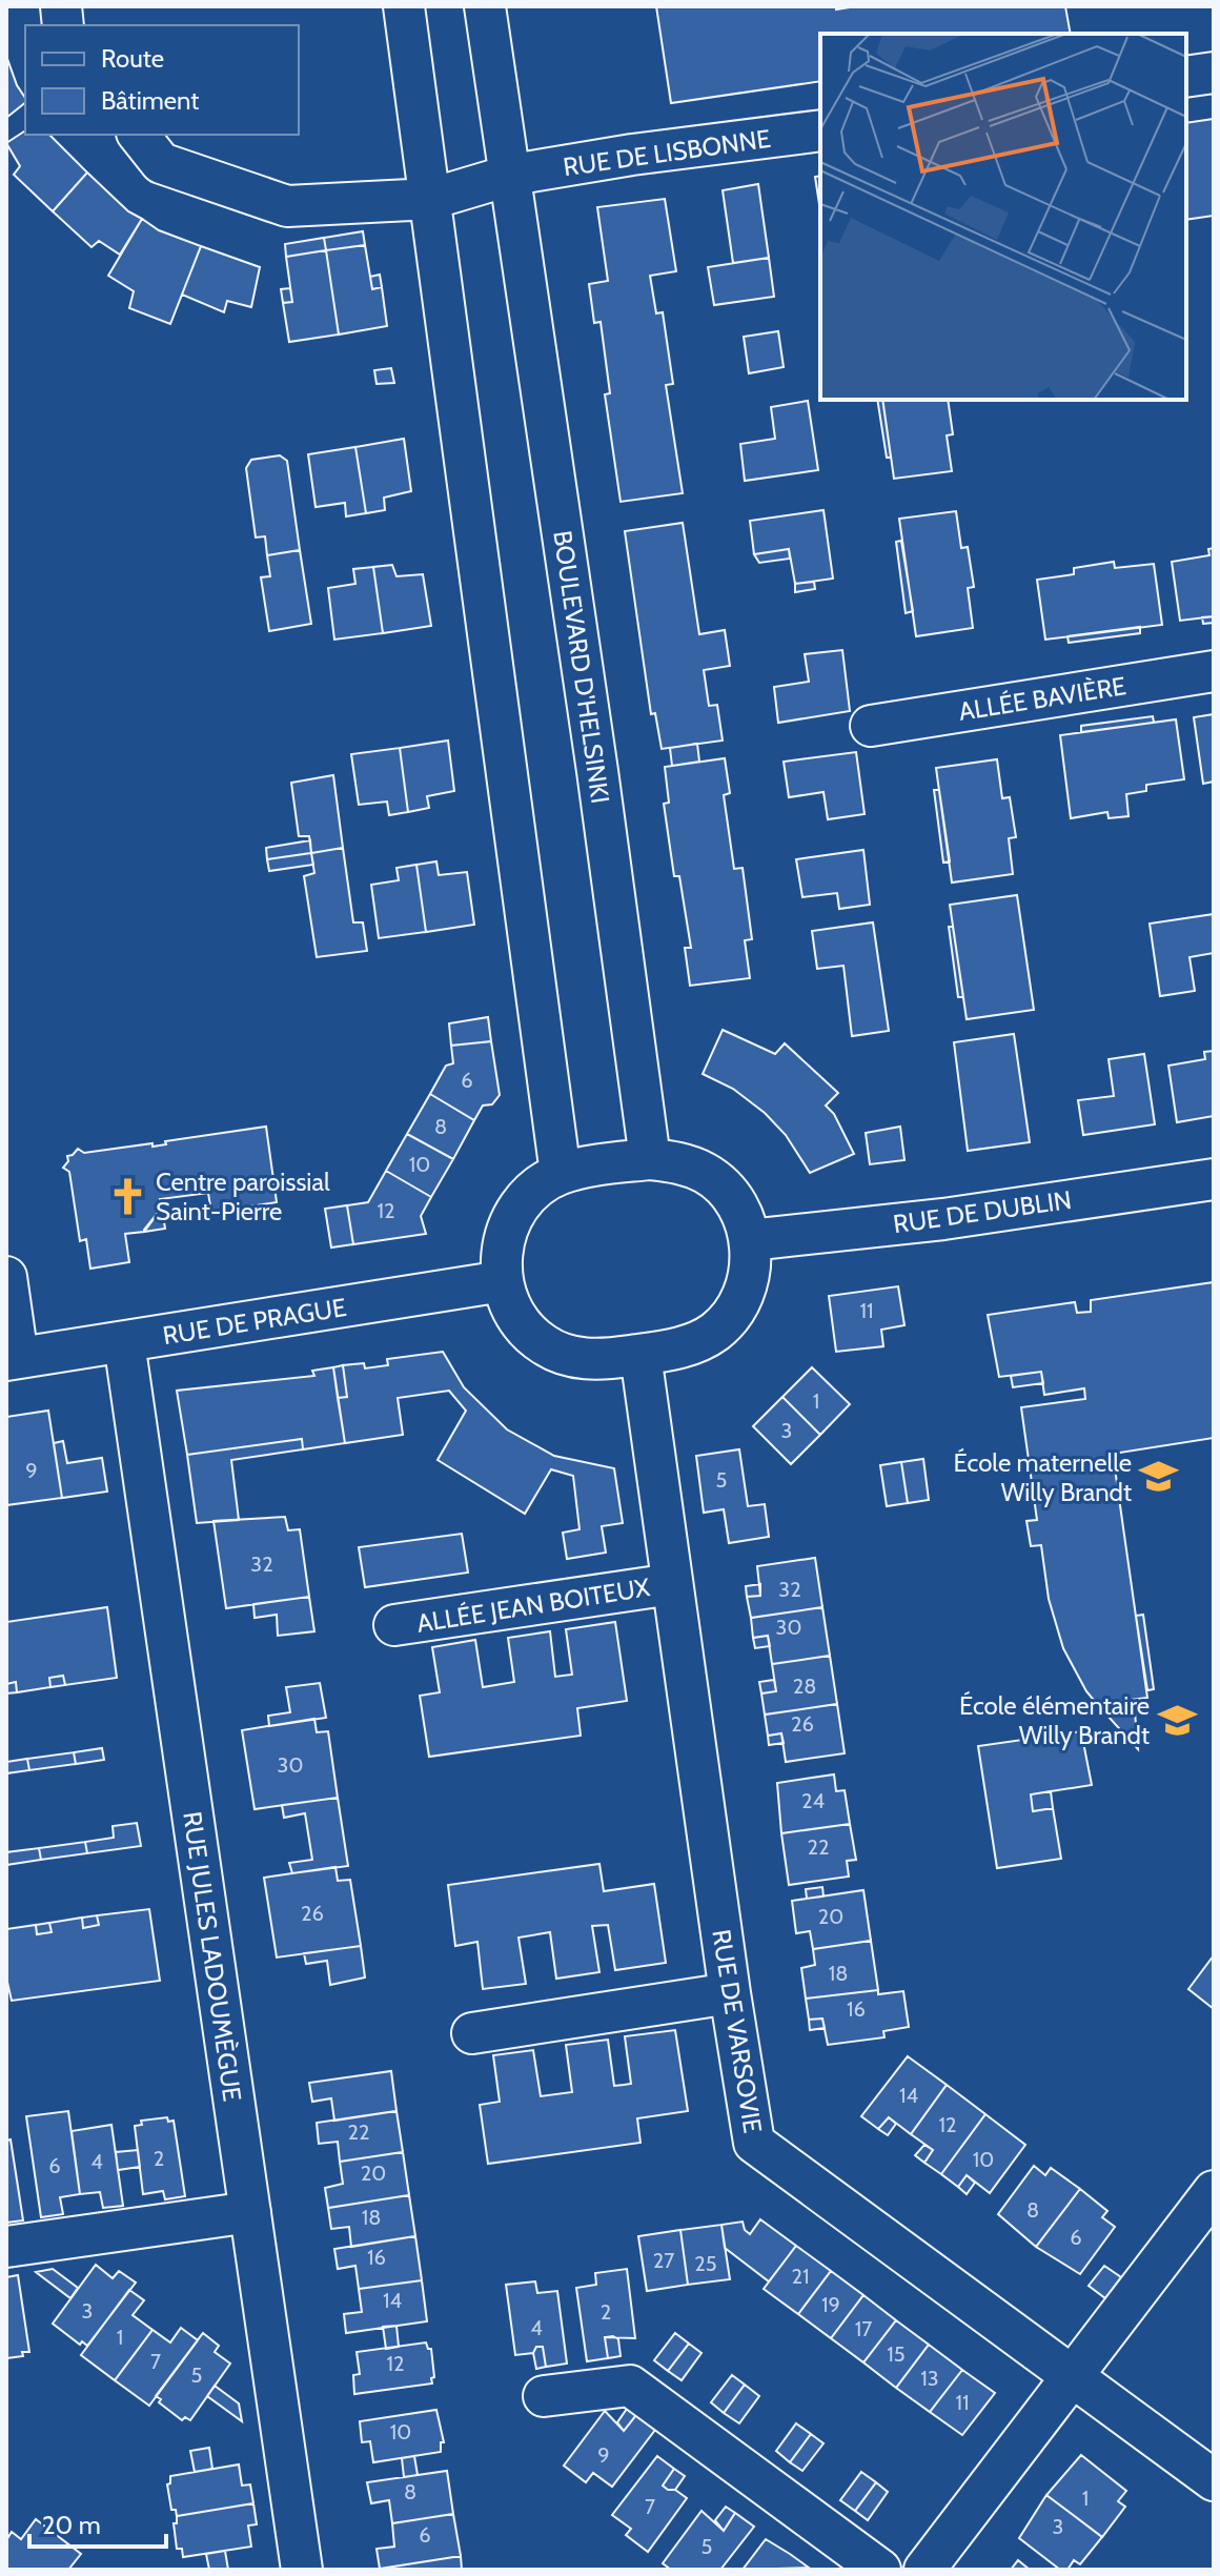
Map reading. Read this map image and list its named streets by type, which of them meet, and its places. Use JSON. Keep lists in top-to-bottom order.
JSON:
{
  "streets": {
    "street": [
      "RUE DE LISBONNE",
      "BOULEVARD D'HELSINKI",
      "ALLÉE BAVIÈRE",
      "RUE DE DUBLIN",
      "RUE DE PRAGUE",
      "ALLÉE JEAN BOITEUX",
      "RUE JULES LADOUMÈGUE",
      "RUE DE VARSOVIE"
    ]
  },
  "crossings": [
    ["RUE DE LISBONNE", "BOULEVARD D'HELSINKI"],
    ["BOULEVARD D'HELSINKI", "RUE DE DUBLIN"],
    ["BOULEVARD D'HELSINKI", "RUE DE PRAGUE"],
    ["BOULEVARD D'HELSINKI", "RUE DE VARSOVIE"],
    ["RUE DE DUBLIN", "RUE DE PRAGUE"],
    ["RUE DE DUBLIN", "RUE DE VARSOVIE"],
    ["RUE DE PRAGUE", "RUE JULES LADOUMÈGUE"],
    ["RUE DE PRAGUE", "RUE DE VARSOVIE"],
    ["ALLÉE JEAN BOITEUX", "RUE DE VARSOVIE"]
  ],
  "places": {
    "church": ["Centre paroissial Saint-Pierre"],
    "school or university": ["École maternelle Willy Brandt", "École élémentaire Willy Brandt"]
  },
  "house_numbers": [
    "6",
    "8",
    "10",
    "12",
    "11",
    "1",
    "3",
    "9",
    "5",
    "32",
    "32",
    "30",
    "28",
    "26",
    "30",
    "24",
    "22",
    "26",
    "20",
    "18",
    "16",
    "14",
    "12",
    "22",
    "2",
    "10",
    "4",
    "6",
    "20",
    "8",
    "18",
    "6",
    "16",
    "27",
    "25",
    "21",
    "14",
    "19",
    "3",
    "2",
    "4",
    "17",
    "1",
    "15",
    "7",
    "12",
    "5",
    "13",
    "11",
    "10",
    "9",
    "8",
    "1",
    "7",
    "3",
    "6",
    "5"
  ],
  "legend": ["Route", "Bâtiment"],
  "scale_bar": "20 m"
}
